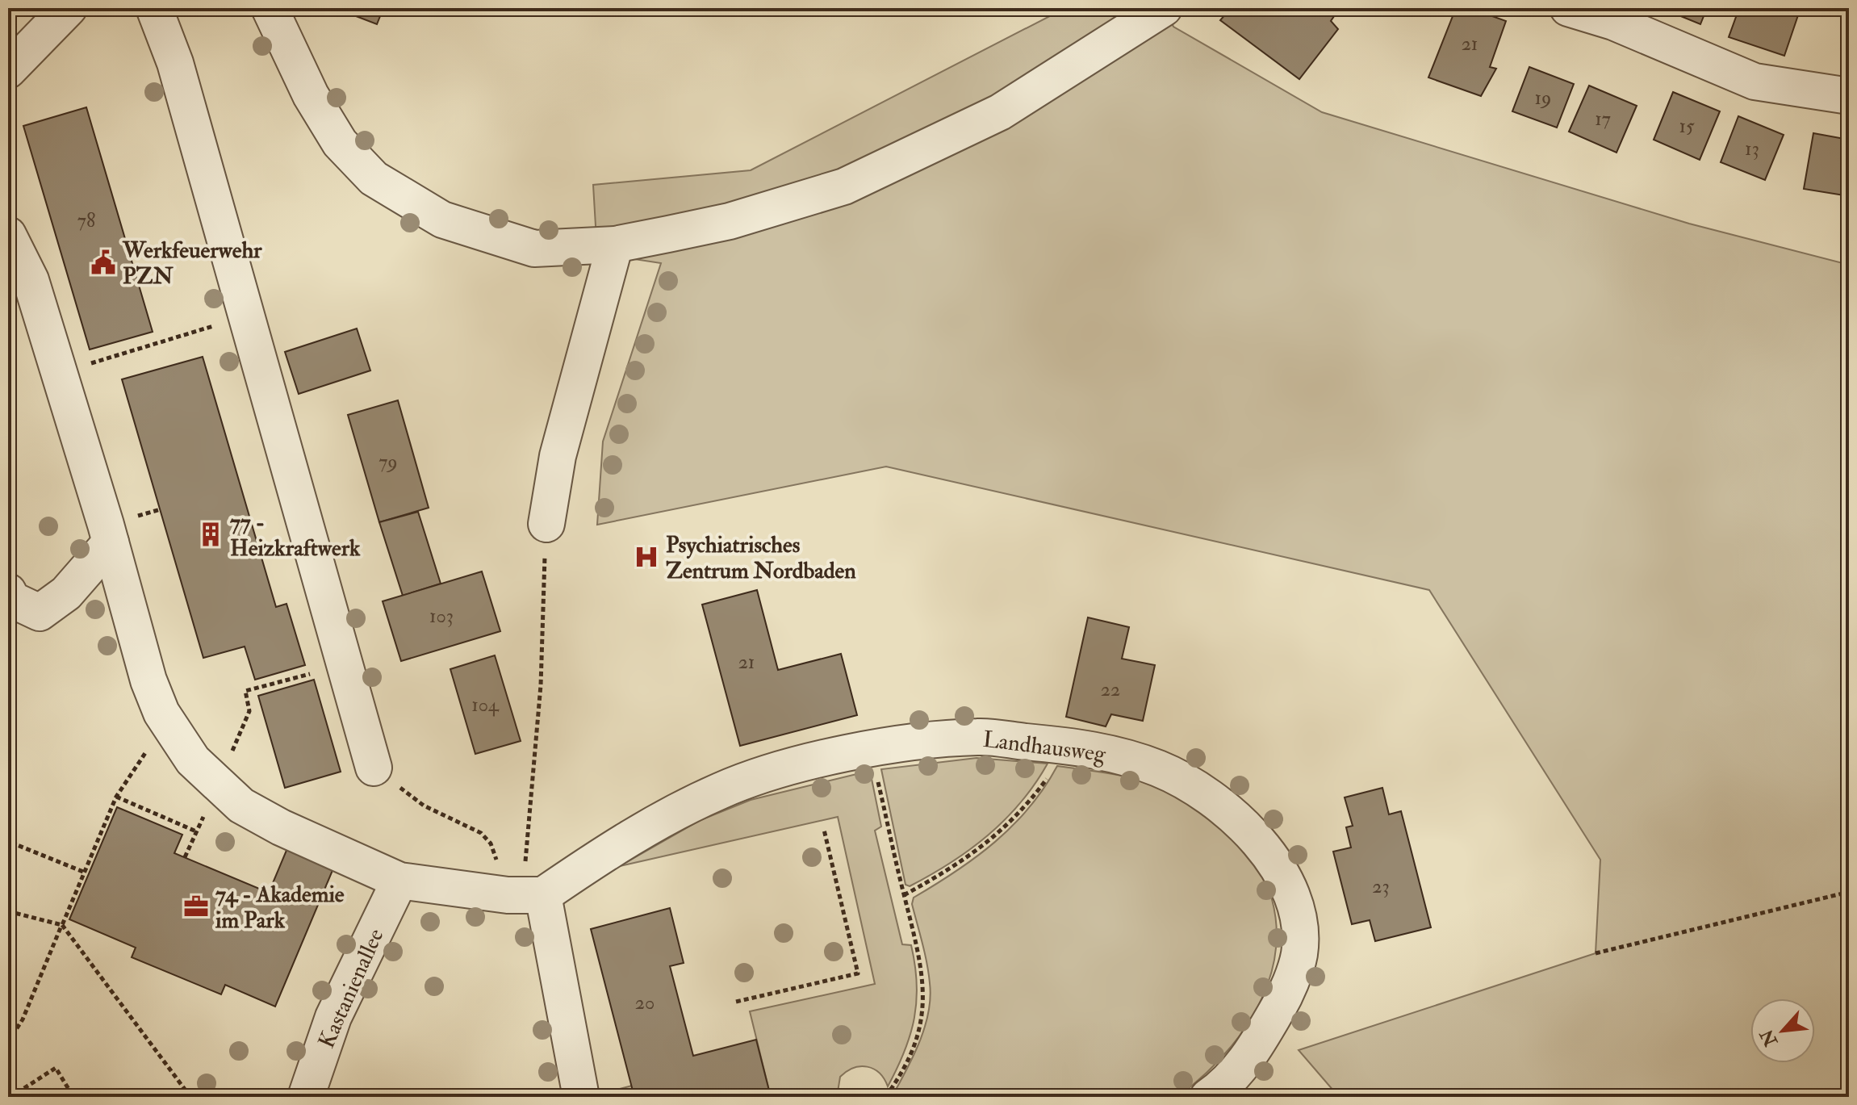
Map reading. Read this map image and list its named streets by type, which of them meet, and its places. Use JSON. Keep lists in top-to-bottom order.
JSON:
{
  "streets": {
    "street": ["Landhausweg", "Kastanienallee"]
  },
  "places": {
    "public building": ["Werkfeuerwehr PZN"],
    "building": ["77 - Heizkraftwerk"],
    "hospital": ["Psychiatrisches Zentrum Nordbaden"],
    "office": ["74 - Akademie im Park"]
  },
  "house_numbers": [
    "21",
    "19",
    "17",
    "15",
    "13",
    "78",
    "79",
    "103",
    "21",
    "22",
    "104",
    "23",
    "20"
  ],
  "north": "bottom left"
}
